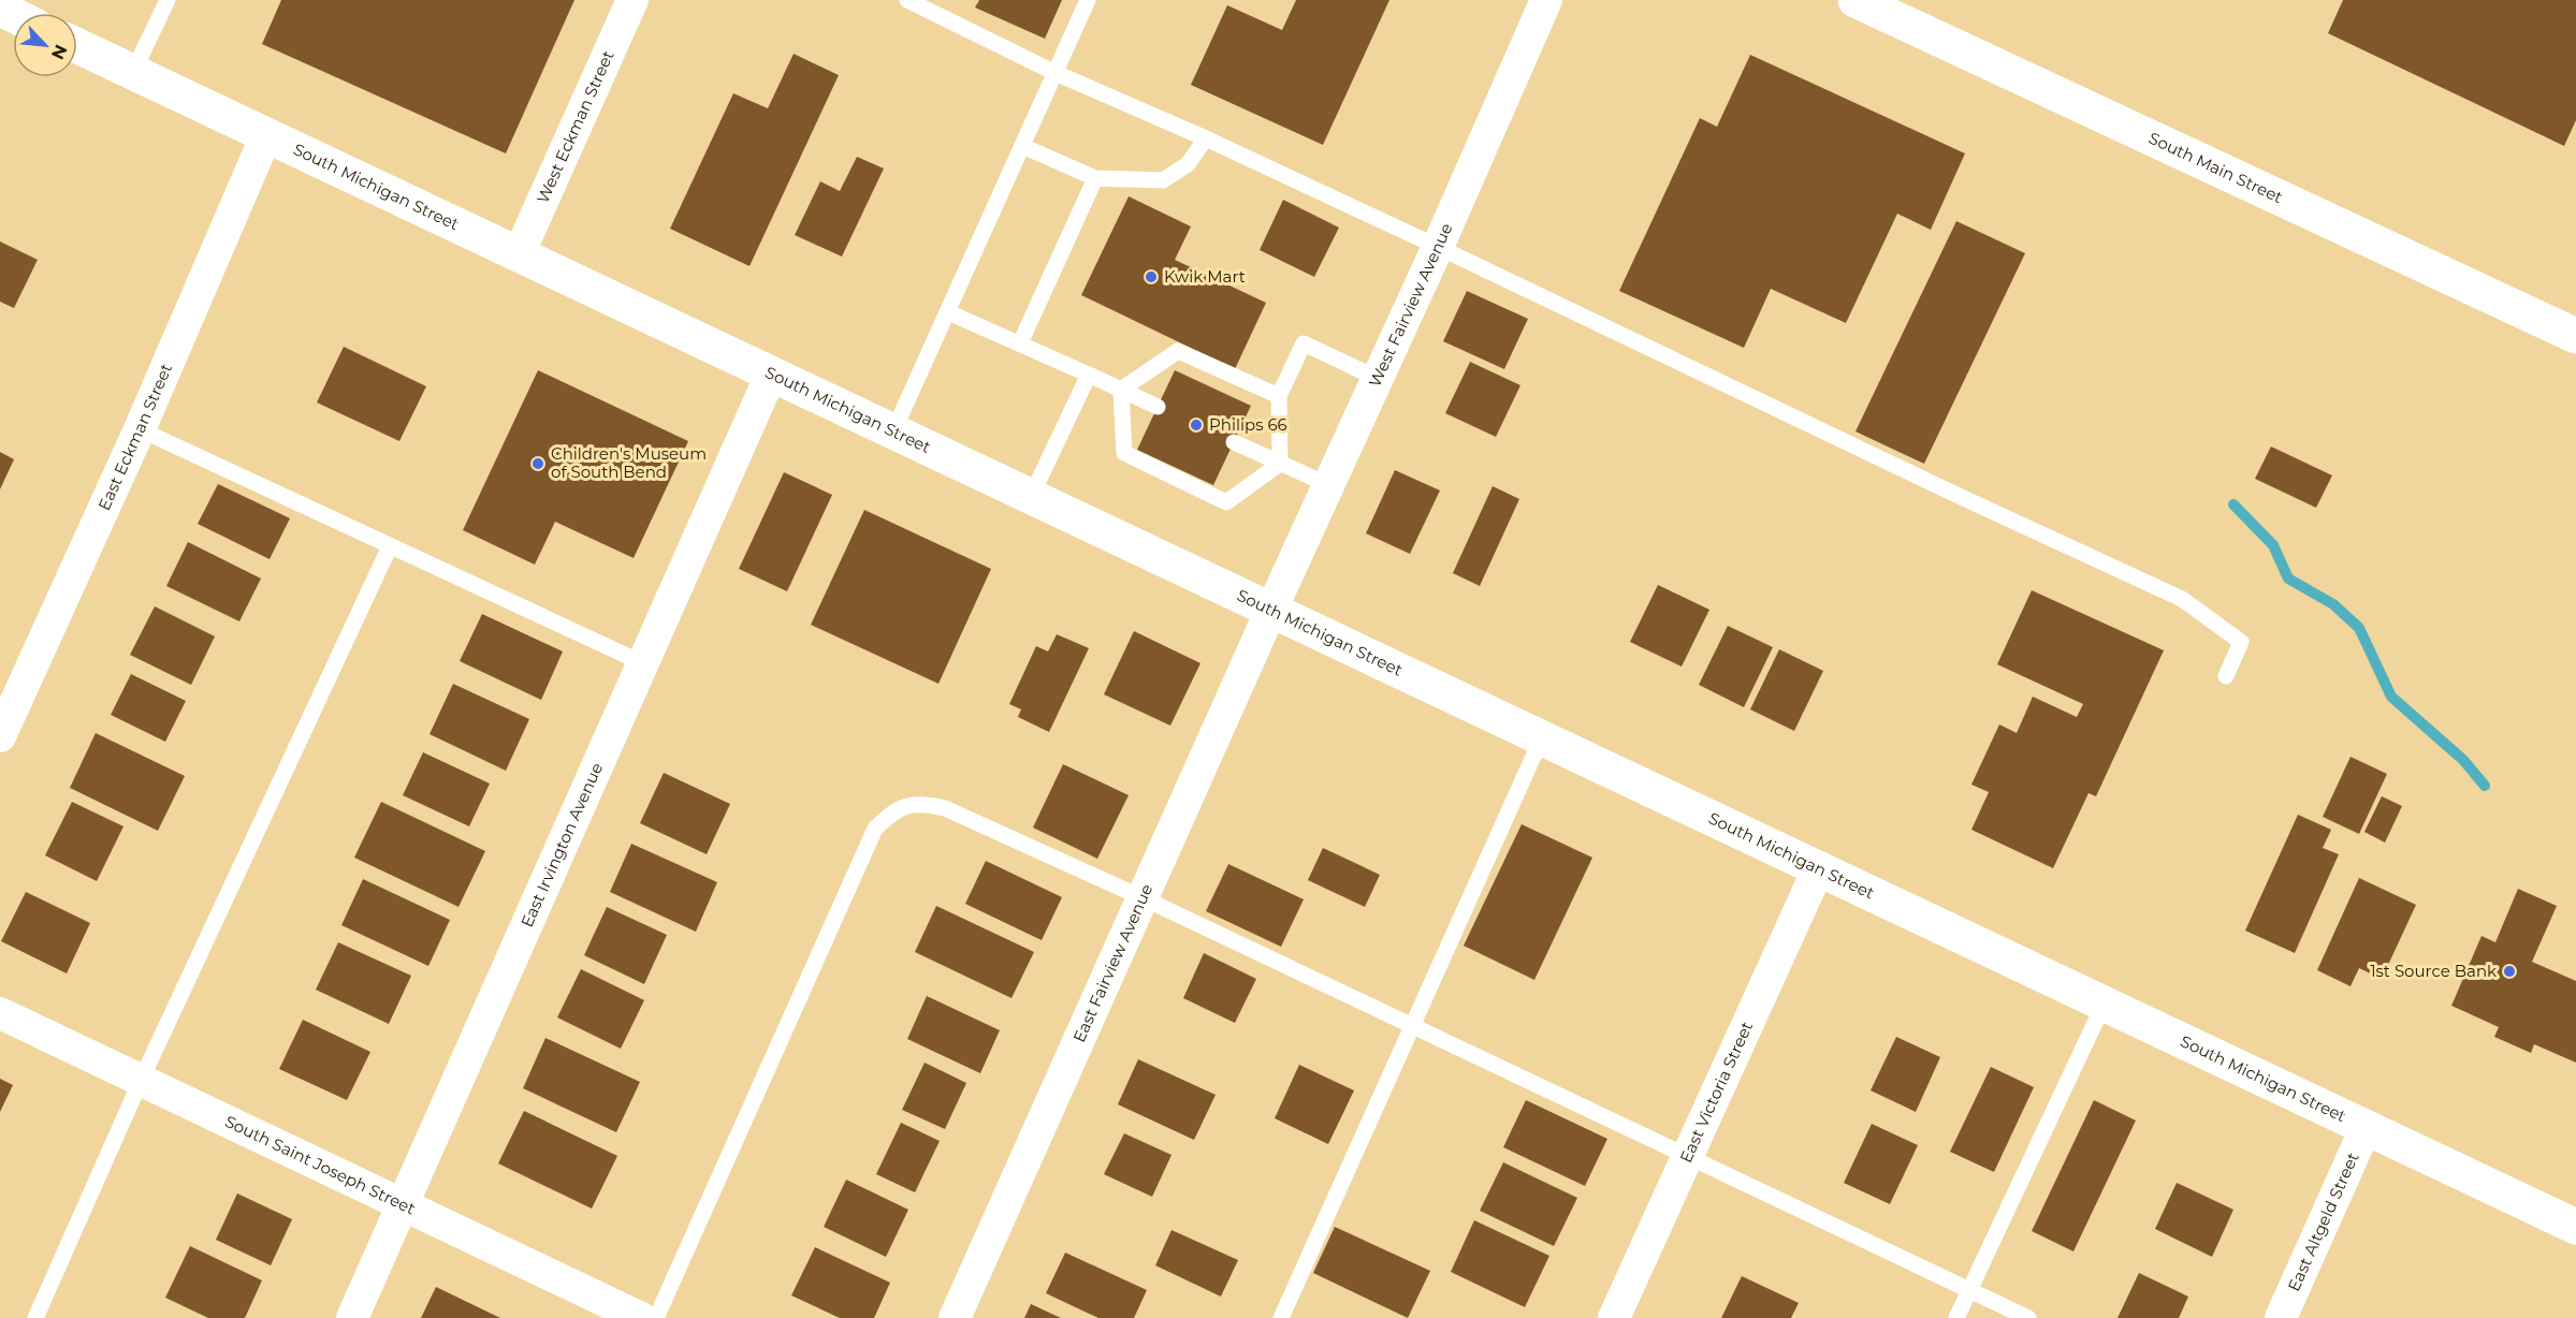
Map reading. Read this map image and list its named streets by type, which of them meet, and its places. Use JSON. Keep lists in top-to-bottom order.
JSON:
{
  "streets": {
    "main road": ["South Main Street", "South Michigan Street"],
    "street": [
      "West Eckman Street",
      "West Fairview Avenue",
      "East Eckman Street",
      "East Irvington Avenue",
      "East Fairview Avenue",
      "East Victoria Street",
      "South Saint Joseph Street",
      "East Altgeld Street"
    ]
  },
  "crossings": [
    ["West Eckman Street", "South Michigan Street"],
    ["South Michigan Street", "West Fairview Avenue"],
    ["South Michigan Street", "East Eckman Street"],
    ["South Michigan Street", "East Irvington Avenue"],
    ["South Michigan Street", "East Fairview Avenue"],
    ["South Michigan Street", "East Victoria Street"],
    ["South Michigan Street", "East Altgeld Street"],
    ["West Fairview Avenue", "East Fairview Avenue"],
    ["East Irvington Avenue", "South Saint Joseph Street"]
  ],
  "places": [
    "Kwik Mart",
    "Philips 66",
    "Children's Museum of South Bend",
    "1st Source Bank"
  ],
  "north": "bottom right"
}
